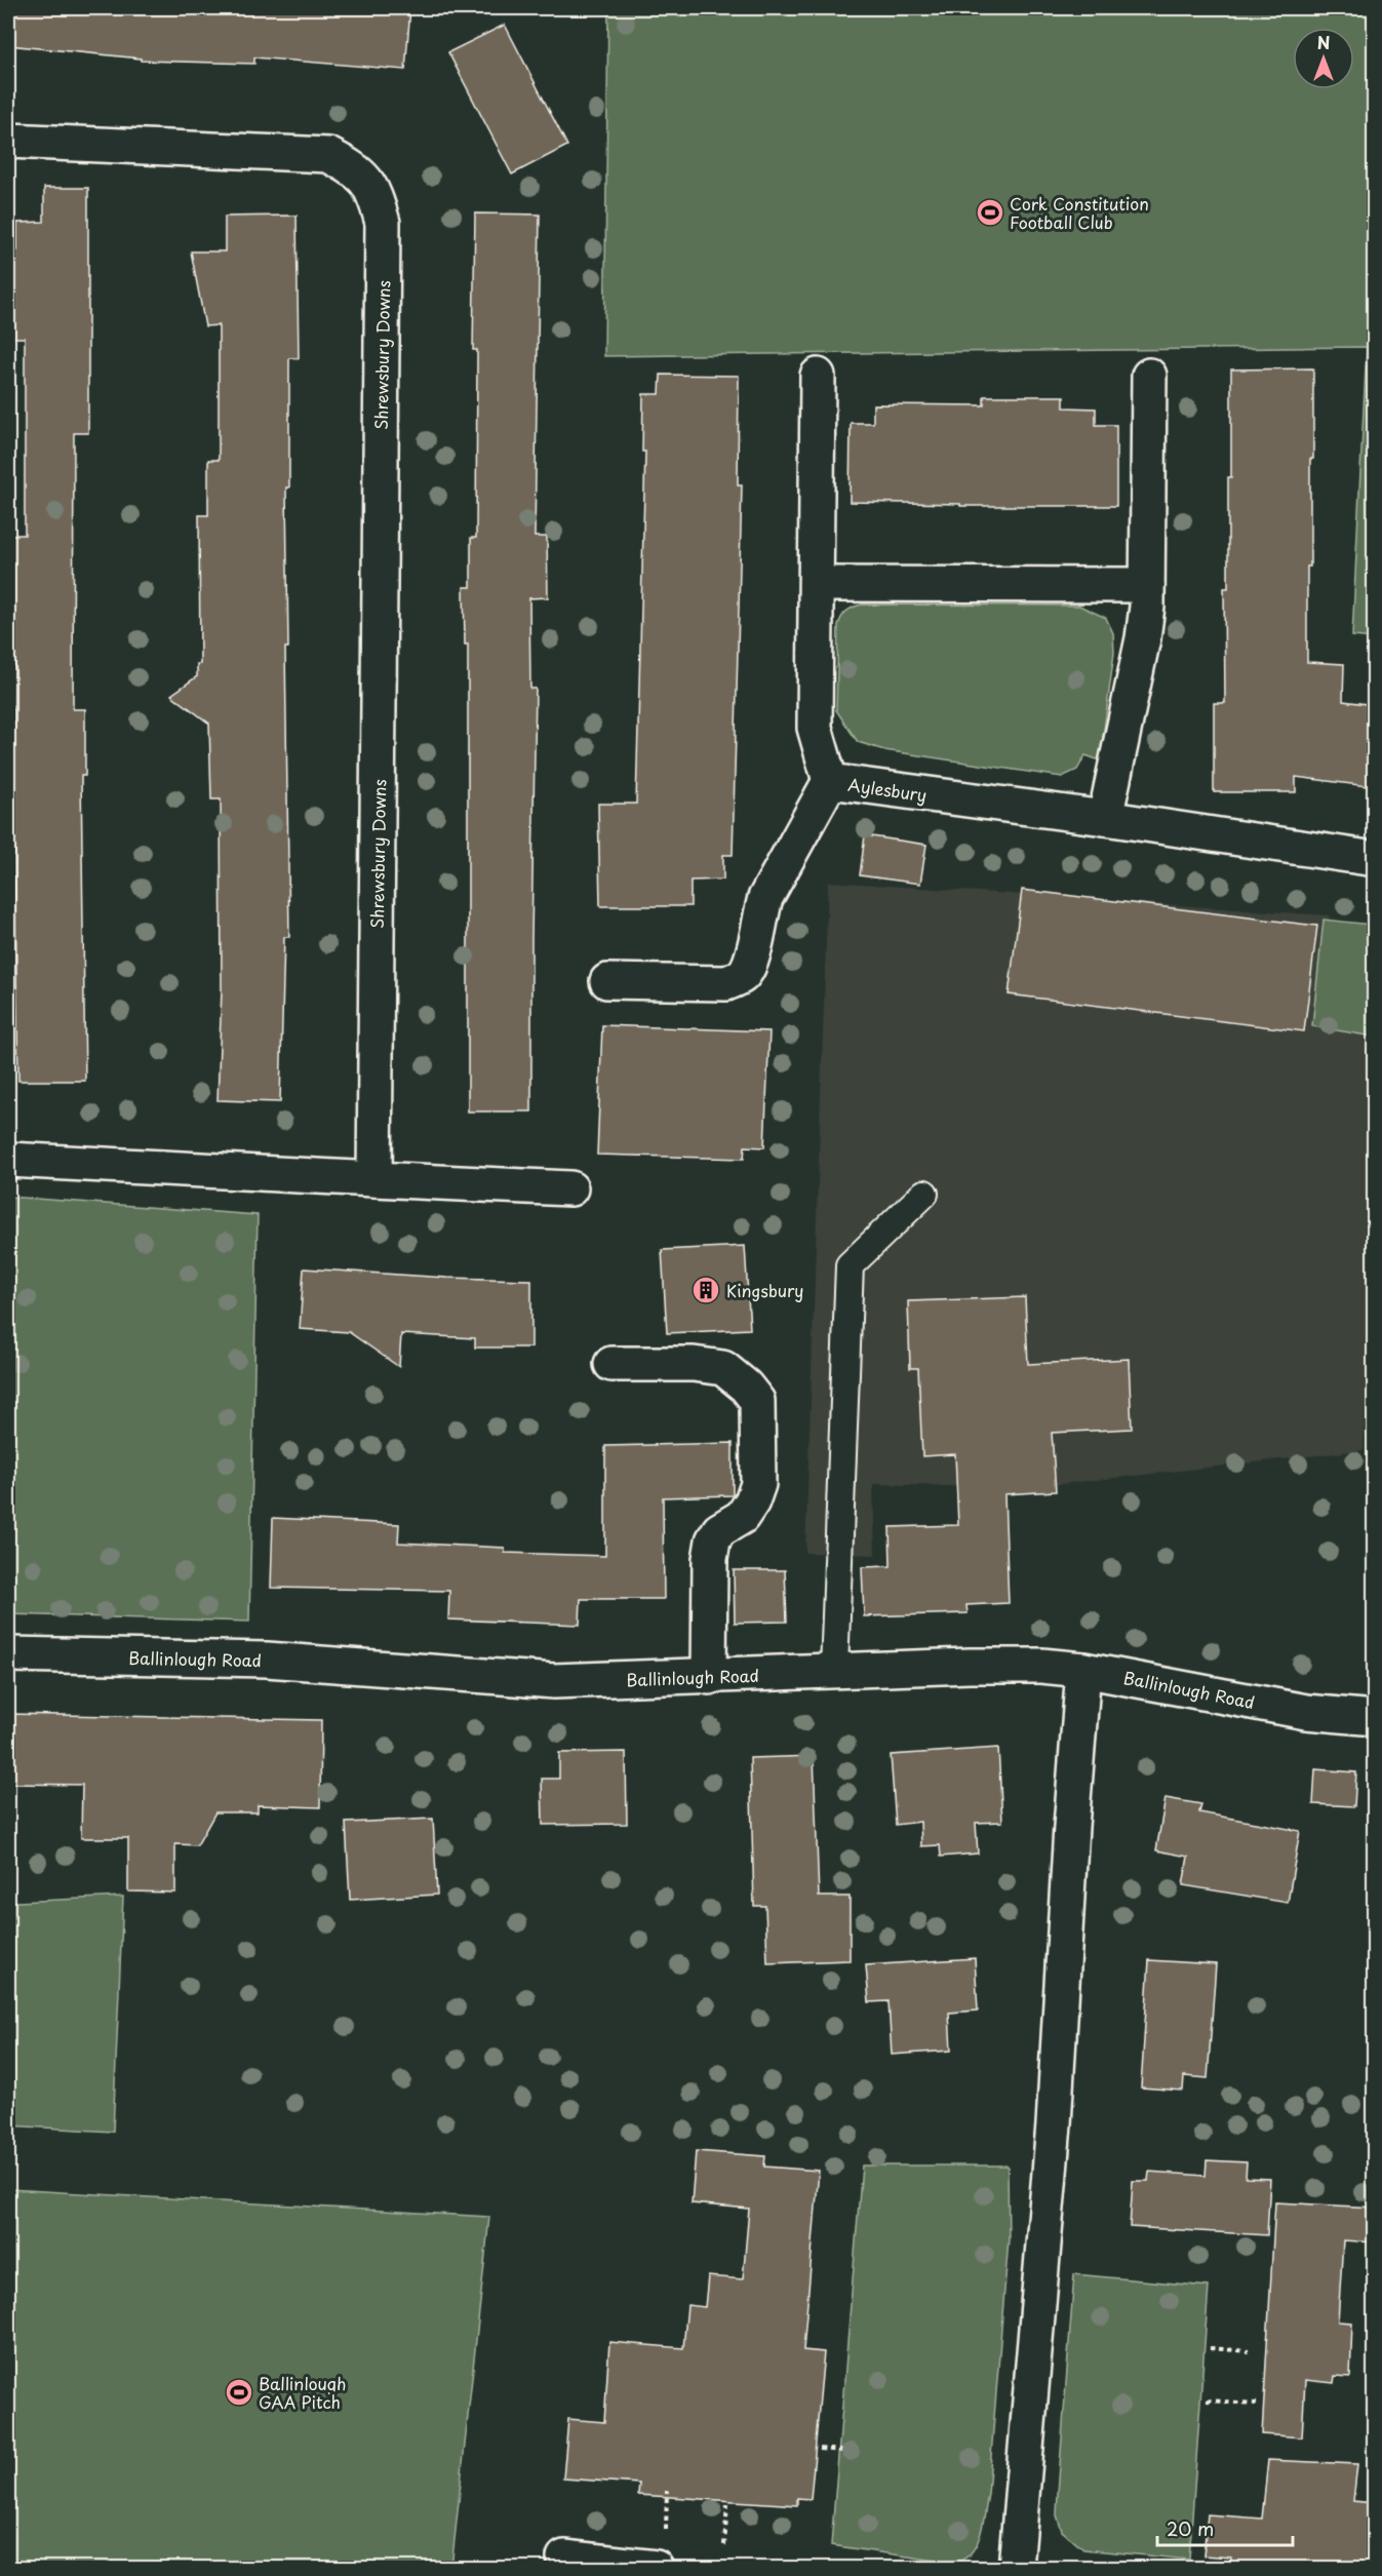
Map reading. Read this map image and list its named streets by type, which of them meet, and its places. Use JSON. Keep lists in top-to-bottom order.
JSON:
{
  "streets": {
    "street": ["Shrewsbury Downs", "Aylesbury", "Ballinlough Road"]
  },
  "places": {
    "sports": ["Cork Constitution Football Club", "Ballinlough GAA Pitch"],
    "building": ["Kingsbury"]
  },
  "scale_bar": "20 m",
  "north": "top"
}
